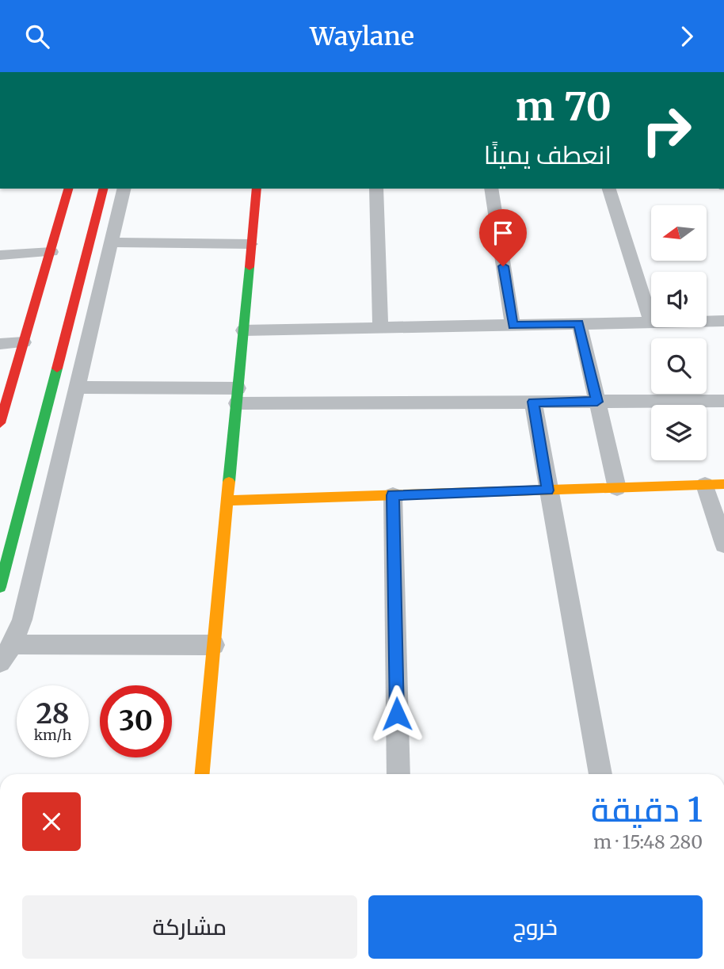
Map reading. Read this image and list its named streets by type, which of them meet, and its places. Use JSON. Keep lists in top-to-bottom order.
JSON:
{
  "north": "left",
  "page": {
    "header": "Waylane",
    "turn": ["70 m", "انعطف يمينًا"],
    "speed": "28 km/h",
    "limit": "30",
    "heading": ["1 دقيقة", "280 m · 15:48"],
    "buttons": ["خروج", "مشاركة"]
  }
}
